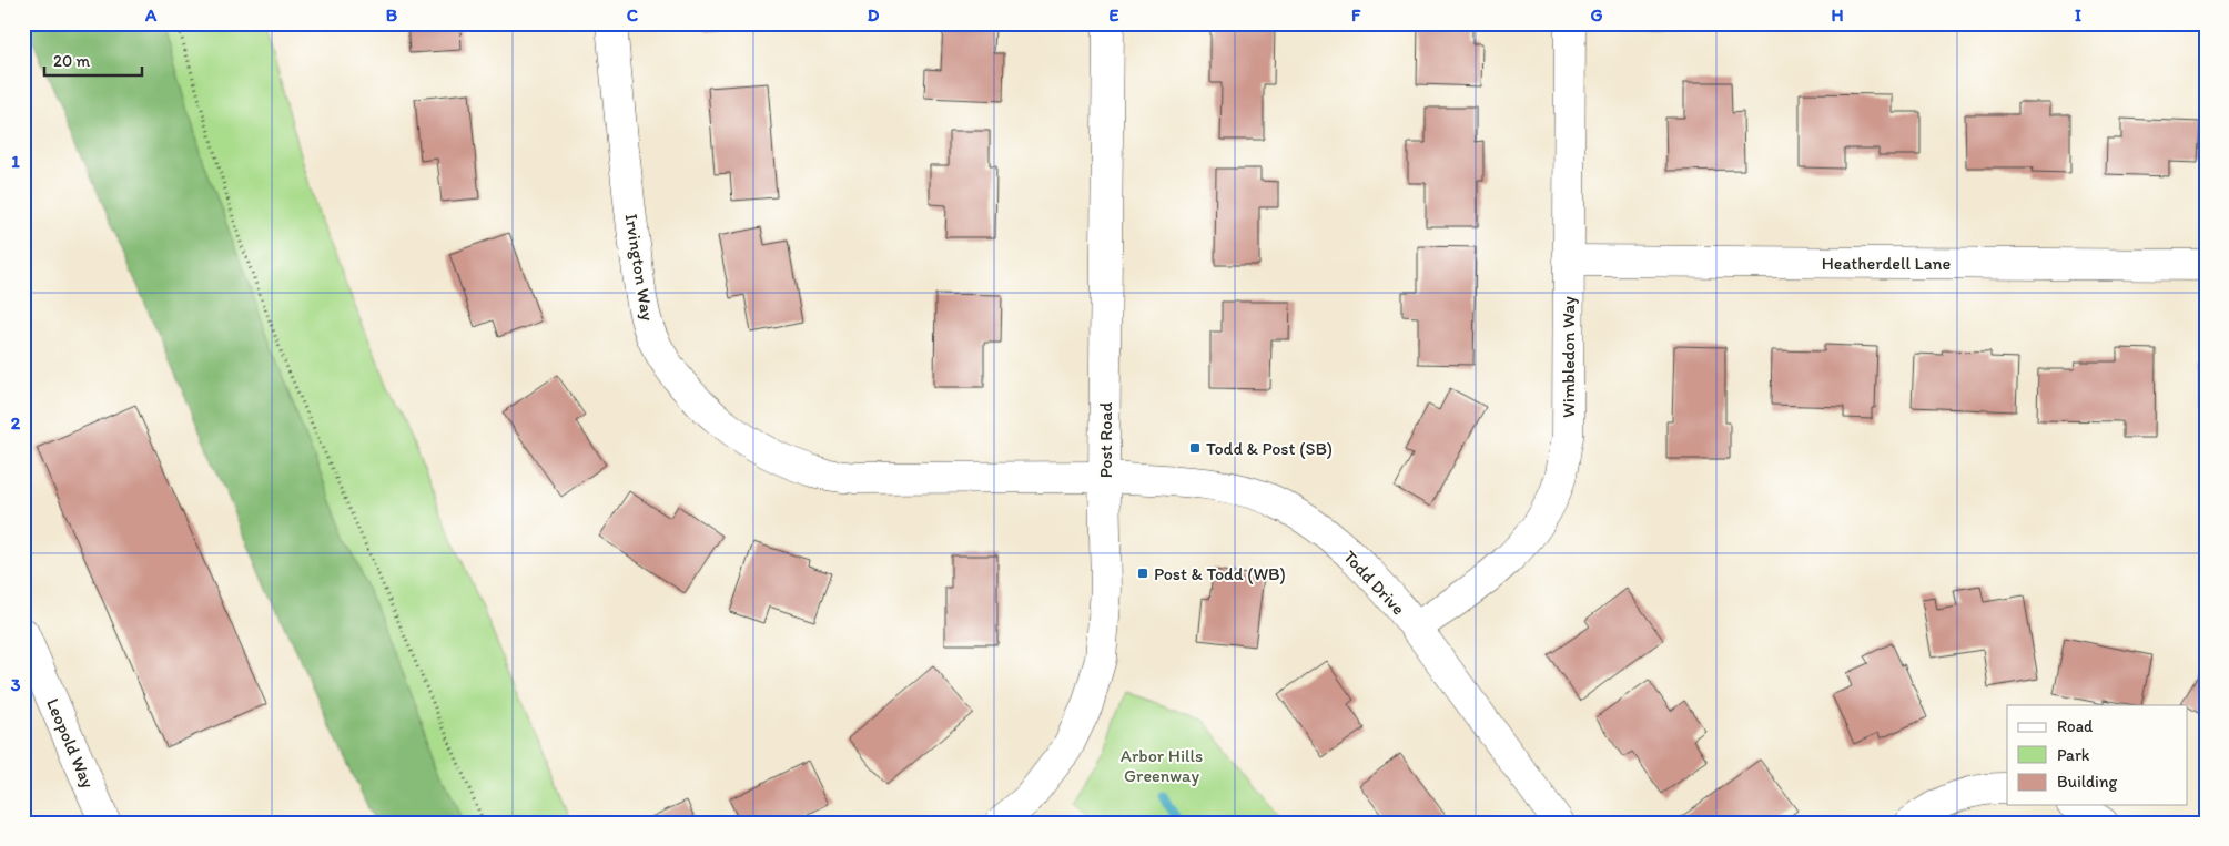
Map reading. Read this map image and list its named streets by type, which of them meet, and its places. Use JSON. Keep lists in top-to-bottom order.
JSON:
{
  "streets": {
    "street": [
      "Heatherdell Lane",
      "Irvington Way",
      "Wimbledon Way",
      "Post Road",
      "Todd Drive",
      "Leopold Way"
    ]
  },
  "crossings": [
    ["Heatherdell Lane", "Wimbledon Way"],
    ["Irvington Way", "Post Road"],
    ["Irvington Way", "Todd Drive"],
    ["Wimbledon Way", "Todd Drive"],
    ["Post Road", "Todd Drive"]
  ],
  "parks": ["Arbor Hills Greenway"],
  "places": {
    "transit": ["Todd & Post (SB)", "Post & Todd (WB)"]
  },
  "legend": ["Road", "Park", "Building"],
  "scale_bar": "20 m",
  "grid": {
    "columns": [
      "A",
      "B",
      "C",
      "D",
      "E",
      "F",
      "G",
      "H",
      "I"
    ],
    "rows": ["1", "2", "3"]
  }
}
